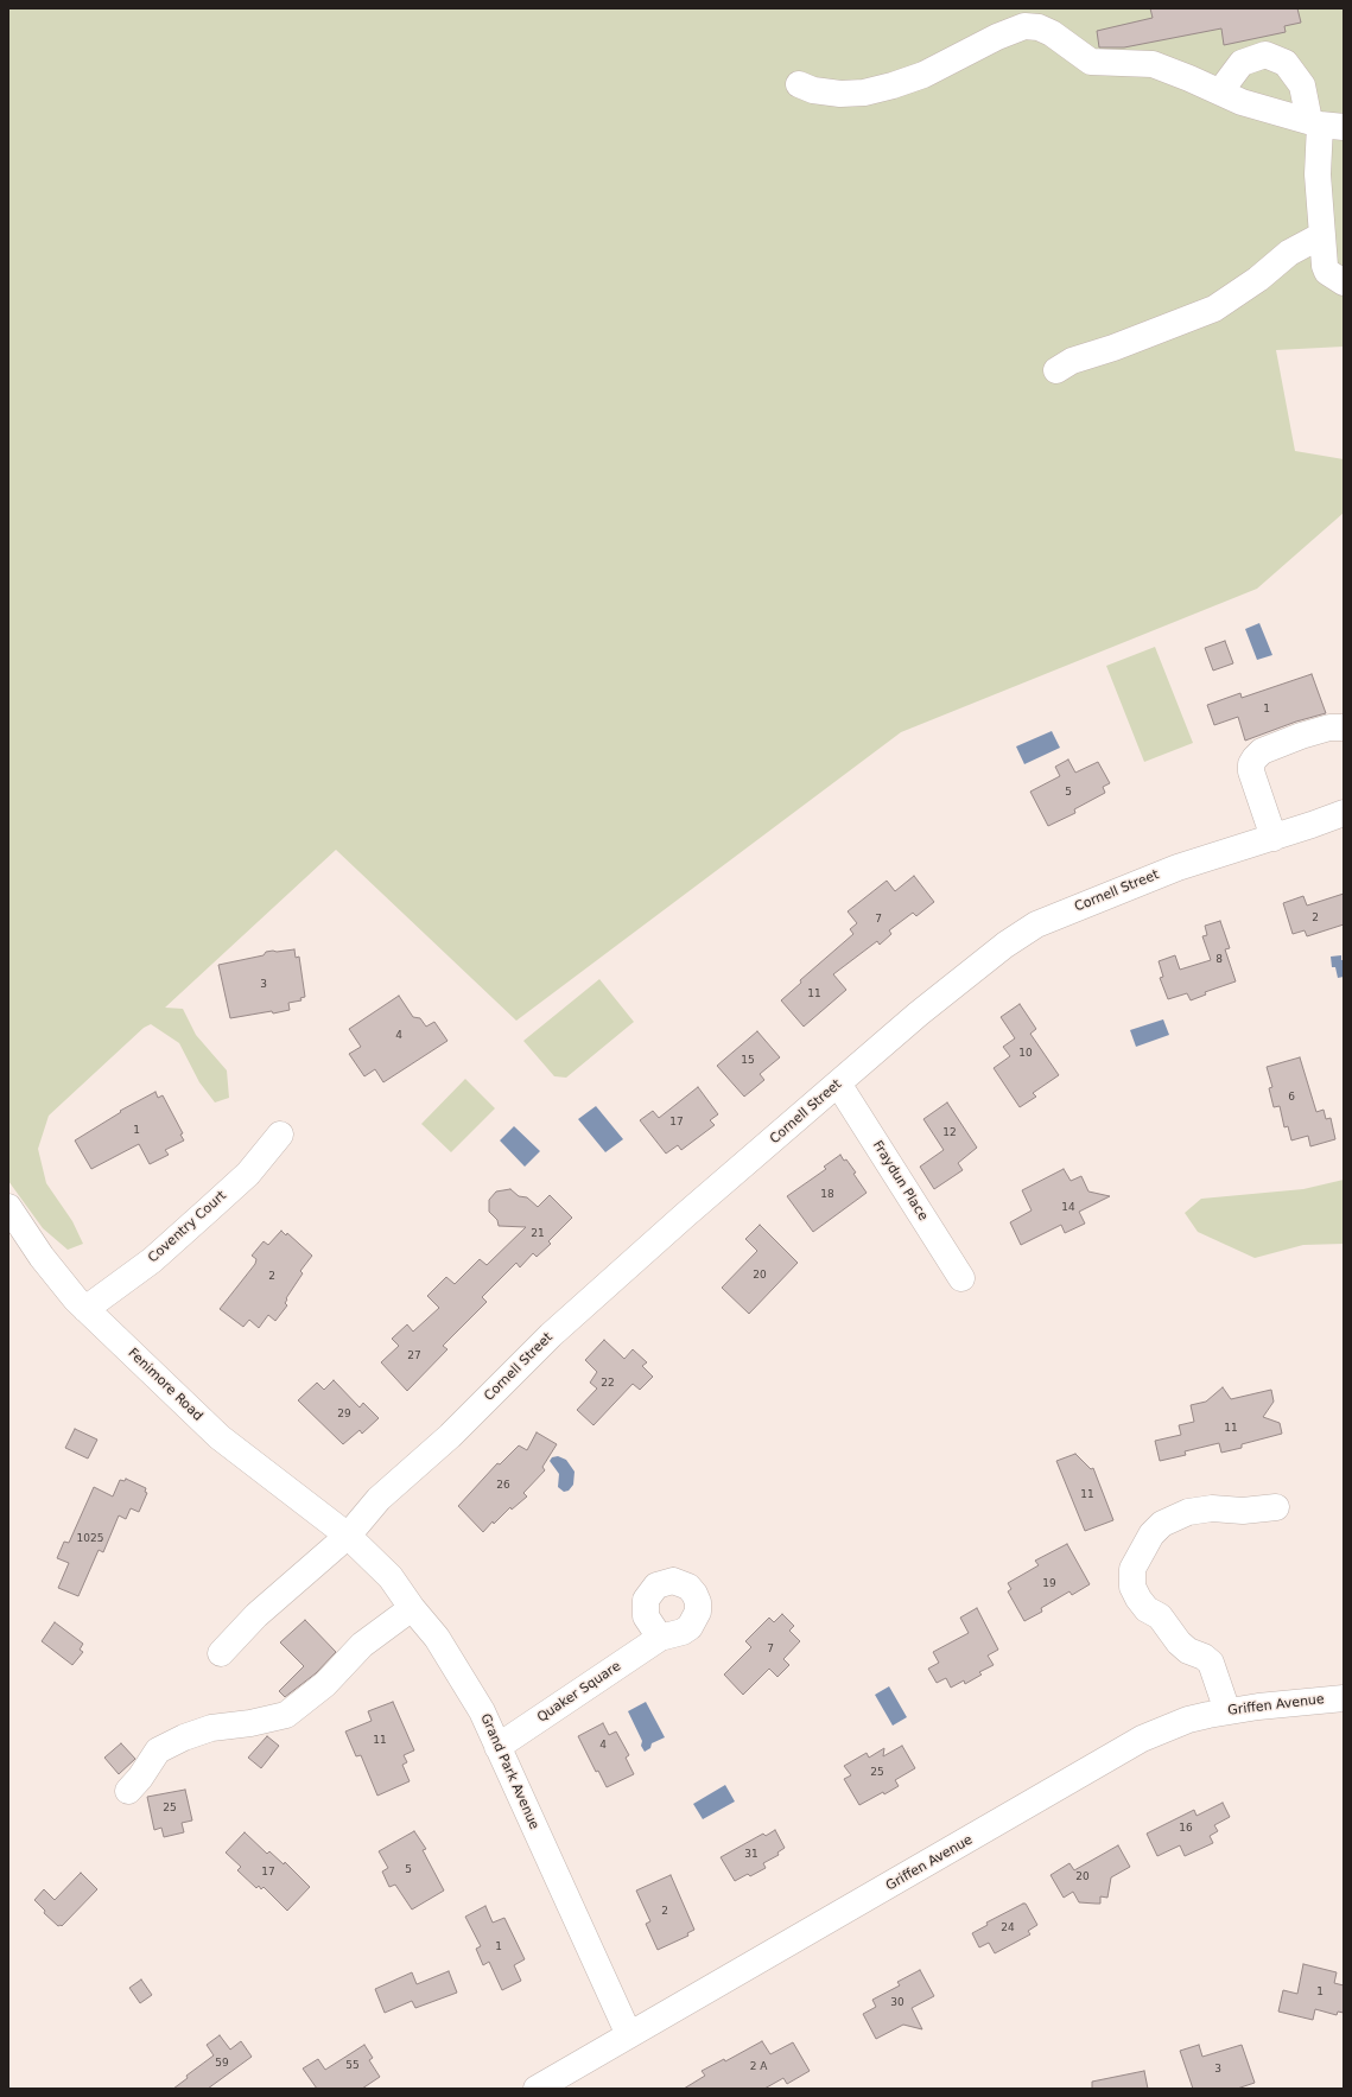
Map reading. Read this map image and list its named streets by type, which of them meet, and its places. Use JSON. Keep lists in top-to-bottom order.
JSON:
{
  "streets": {
    "street": [
      "Cornell Street",
      "Fraydun Place",
      "Coventry Court",
      "Fenimore Road",
      "Quaker Square",
      "Griffen Avenue",
      "Grand Park Avenue"
    ]
  },
  "crossings": [
    ["Cornell Street", "Fraydun Place"],
    ["Cornell Street", "Fenimore Road"],
    ["Cornell Street", "Grand Park Avenue"],
    ["Coventry Court", "Fenimore Road"],
    ["Fenimore Road", "Grand Park Avenue"],
    ["Quaker Square", "Grand Park Avenue"],
    ["Griffen Avenue", "Grand Park Avenue"]
  ],
  "house_numbers": [
    "1",
    "5",
    "2",
    "7",
    "8",
    "3",
    "11",
    "4",
    "10",
    "15",
    "6",
    "17",
    "1",
    "12",
    "18",
    "14",
    "21",
    "20",
    "2",
    "27",
    "22",
    "29",
    "11",
    "26",
    "11",
    "1025",
    "19",
    "7",
    "11",
    "4",
    "25",
    "25",
    "16",
    "31",
    "5",
    "17",
    "20",
    "2",
    "24",
    "1",
    "1",
    "30",
    "59",
    "55",
    "2 A",
    "3"
  ]
}
